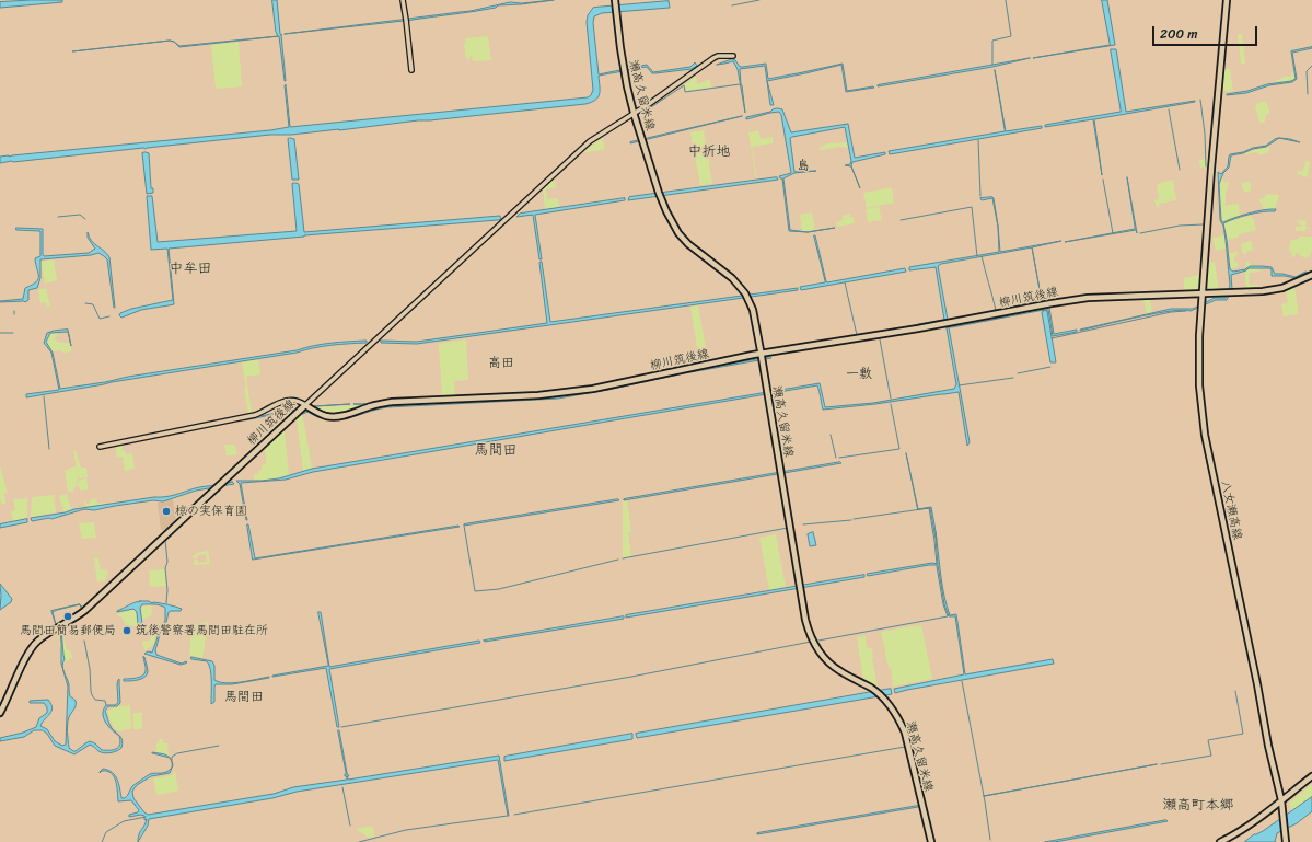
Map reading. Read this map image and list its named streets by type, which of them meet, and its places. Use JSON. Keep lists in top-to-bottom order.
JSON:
{
  "streets": {
    "main road": ["瀬高久留米線", "柳川筑後線", "八女瀬高線"]
  },
  "crossings": [
    ["瀬高久留米線", "柳川筑後線"],
    ["柳川筑後線", "八女瀬高線"]
  ],
  "districts": [
    "中折地",
    "島",
    "中牟田",
    "高田",
    "一敷",
    "馬間田",
    "馬間田",
    "瀬高町本郷"
  ],
  "places": ["椋の実保育園", "馬間田簡易郵便局", "筑後警察署馬間田駐在所"],
  "scale_bar": "200 m"
}
